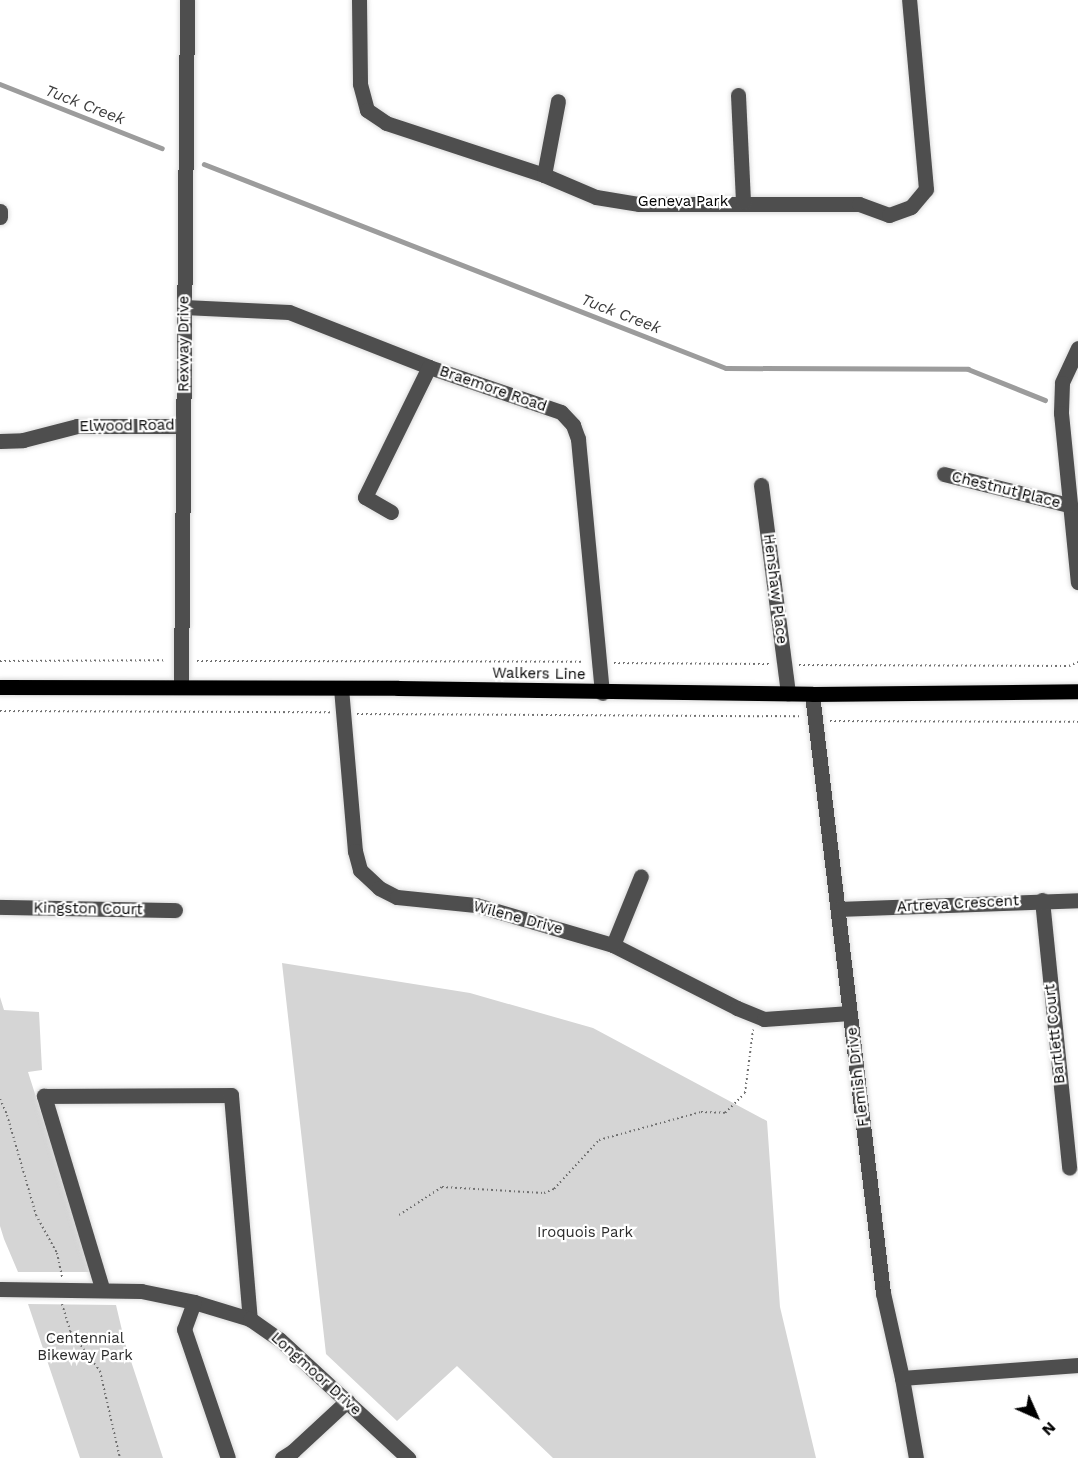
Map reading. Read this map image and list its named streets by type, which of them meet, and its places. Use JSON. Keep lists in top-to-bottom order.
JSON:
{
  "streets": {
    "main road": ["Walkers Line"],
    "street": [
      "Geneva Park",
      "Rexway Drive",
      "Braemore Road",
      "Elwood Road",
      "Chestnut Place",
      "Henshaw Place",
      "Artreva Crescent",
      "Kingston Court",
      "Wilene Drive",
      "Bartlett Court",
      "Flemish Drive",
      "Longmoor Drive"
    ]
  },
  "crossings": [
    ["Rexway Drive", "Braemore Road"],
    ["Rexway Drive", "Elwood Road"],
    ["Rexway Drive", "Walkers Line"],
    ["Braemore Road", "Walkers Line"],
    ["Henshaw Place", "Walkers Line"],
    ["Walkers Line", "Wilene Drive"],
    ["Walkers Line", "Flemish Drive"],
    ["Artreva Crescent", "Bartlett Court"],
    ["Artreva Crescent", "Flemish Drive"],
    ["Wilene Drive", "Flemish Drive"]
  ],
  "water": ["Tuck Creek"],
  "parks": ["Iroquois Park", "Centennial Bikeway Park"],
  "north": "bottom right"
}
